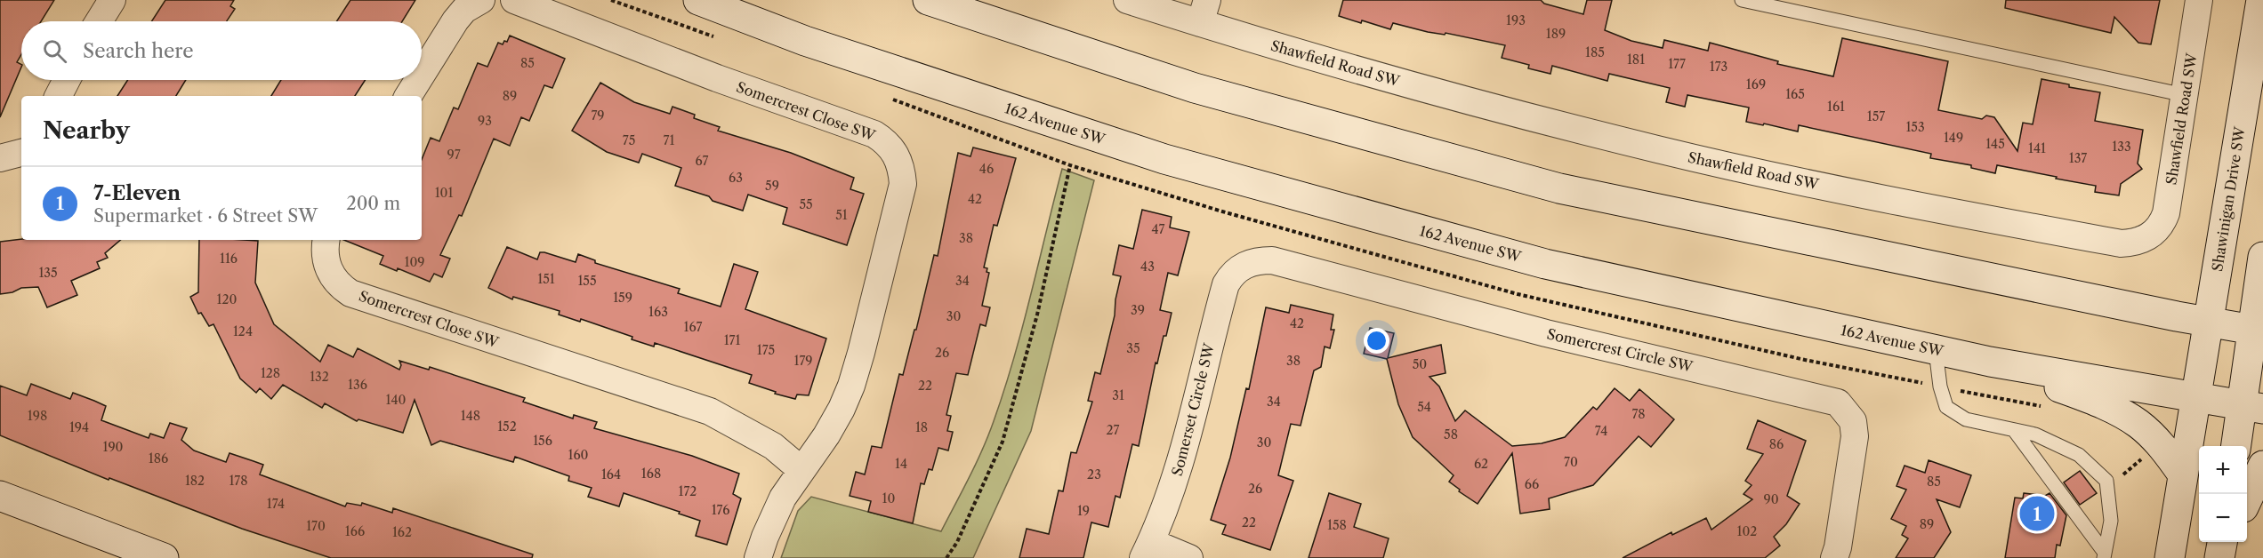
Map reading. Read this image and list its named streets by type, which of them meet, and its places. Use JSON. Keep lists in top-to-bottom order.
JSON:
{
  "streets": {
    "main road": ["162 Avenue SW", "Shawinigan Drive SW"],
    "street": [
      "Shawfield Road SW",
      "Somercrest Close SW",
      "Somercrest Circle SW",
      "Somerset Circle SW"
    ]
  },
  "crossings": [
    ["162 Avenue SW", "Shawinigan Drive SW"],
    ["Somercrest Circle SW", "Somerset Circle SW"]
  ],
  "house_numbers": [
    "193",
    "189",
    "185",
    "181",
    "85",
    "177",
    "173",
    "169",
    "165",
    "89",
    "161",
    "79",
    "157",
    "93",
    "153",
    "149",
    "75",
    "71",
    "145",
    "133",
    "141",
    "97",
    "137",
    "67",
    "46",
    "63",
    "59",
    "101",
    "42",
    "55",
    "51",
    "47",
    "38",
    "116",
    "109",
    "43",
    "135",
    "151",
    "155",
    "34",
    "159",
    "120",
    "39",
    "163",
    "30",
    "42",
    "167",
    "124",
    "171",
    "35",
    "175",
    "26",
    "179",
    "38",
    "50",
    "128",
    "132",
    "136",
    "22",
    "31",
    "140",
    "34",
    "54",
    "78",
    "198",
    "148",
    "152",
    "194",
    "18",
    "27",
    "74",
    "58",
    "156",
    "30",
    "86",
    "190",
    "160",
    "186",
    "70",
    "14",
    "62",
    "168",
    "164",
    "23",
    "182",
    "178",
    "85",
    "66",
    "26",
    "172",
    "10",
    "90",
    "174",
    "176",
    "19",
    "22",
    "89",
    "158",
    "170",
    "166",
    "102",
    "162"
  ],
  "page": {
    "search": "Search here",
    "heading": "Nearby",
    "list": [
      {
        "mark": "1",
        "name": "7-Eleven",
        "note": "Supermarket · 6 Street SW",
        "value": "200 m"
      }
    ],
    "map_buttons": ["+", "−"],
    "pins": "1"
  }
}
